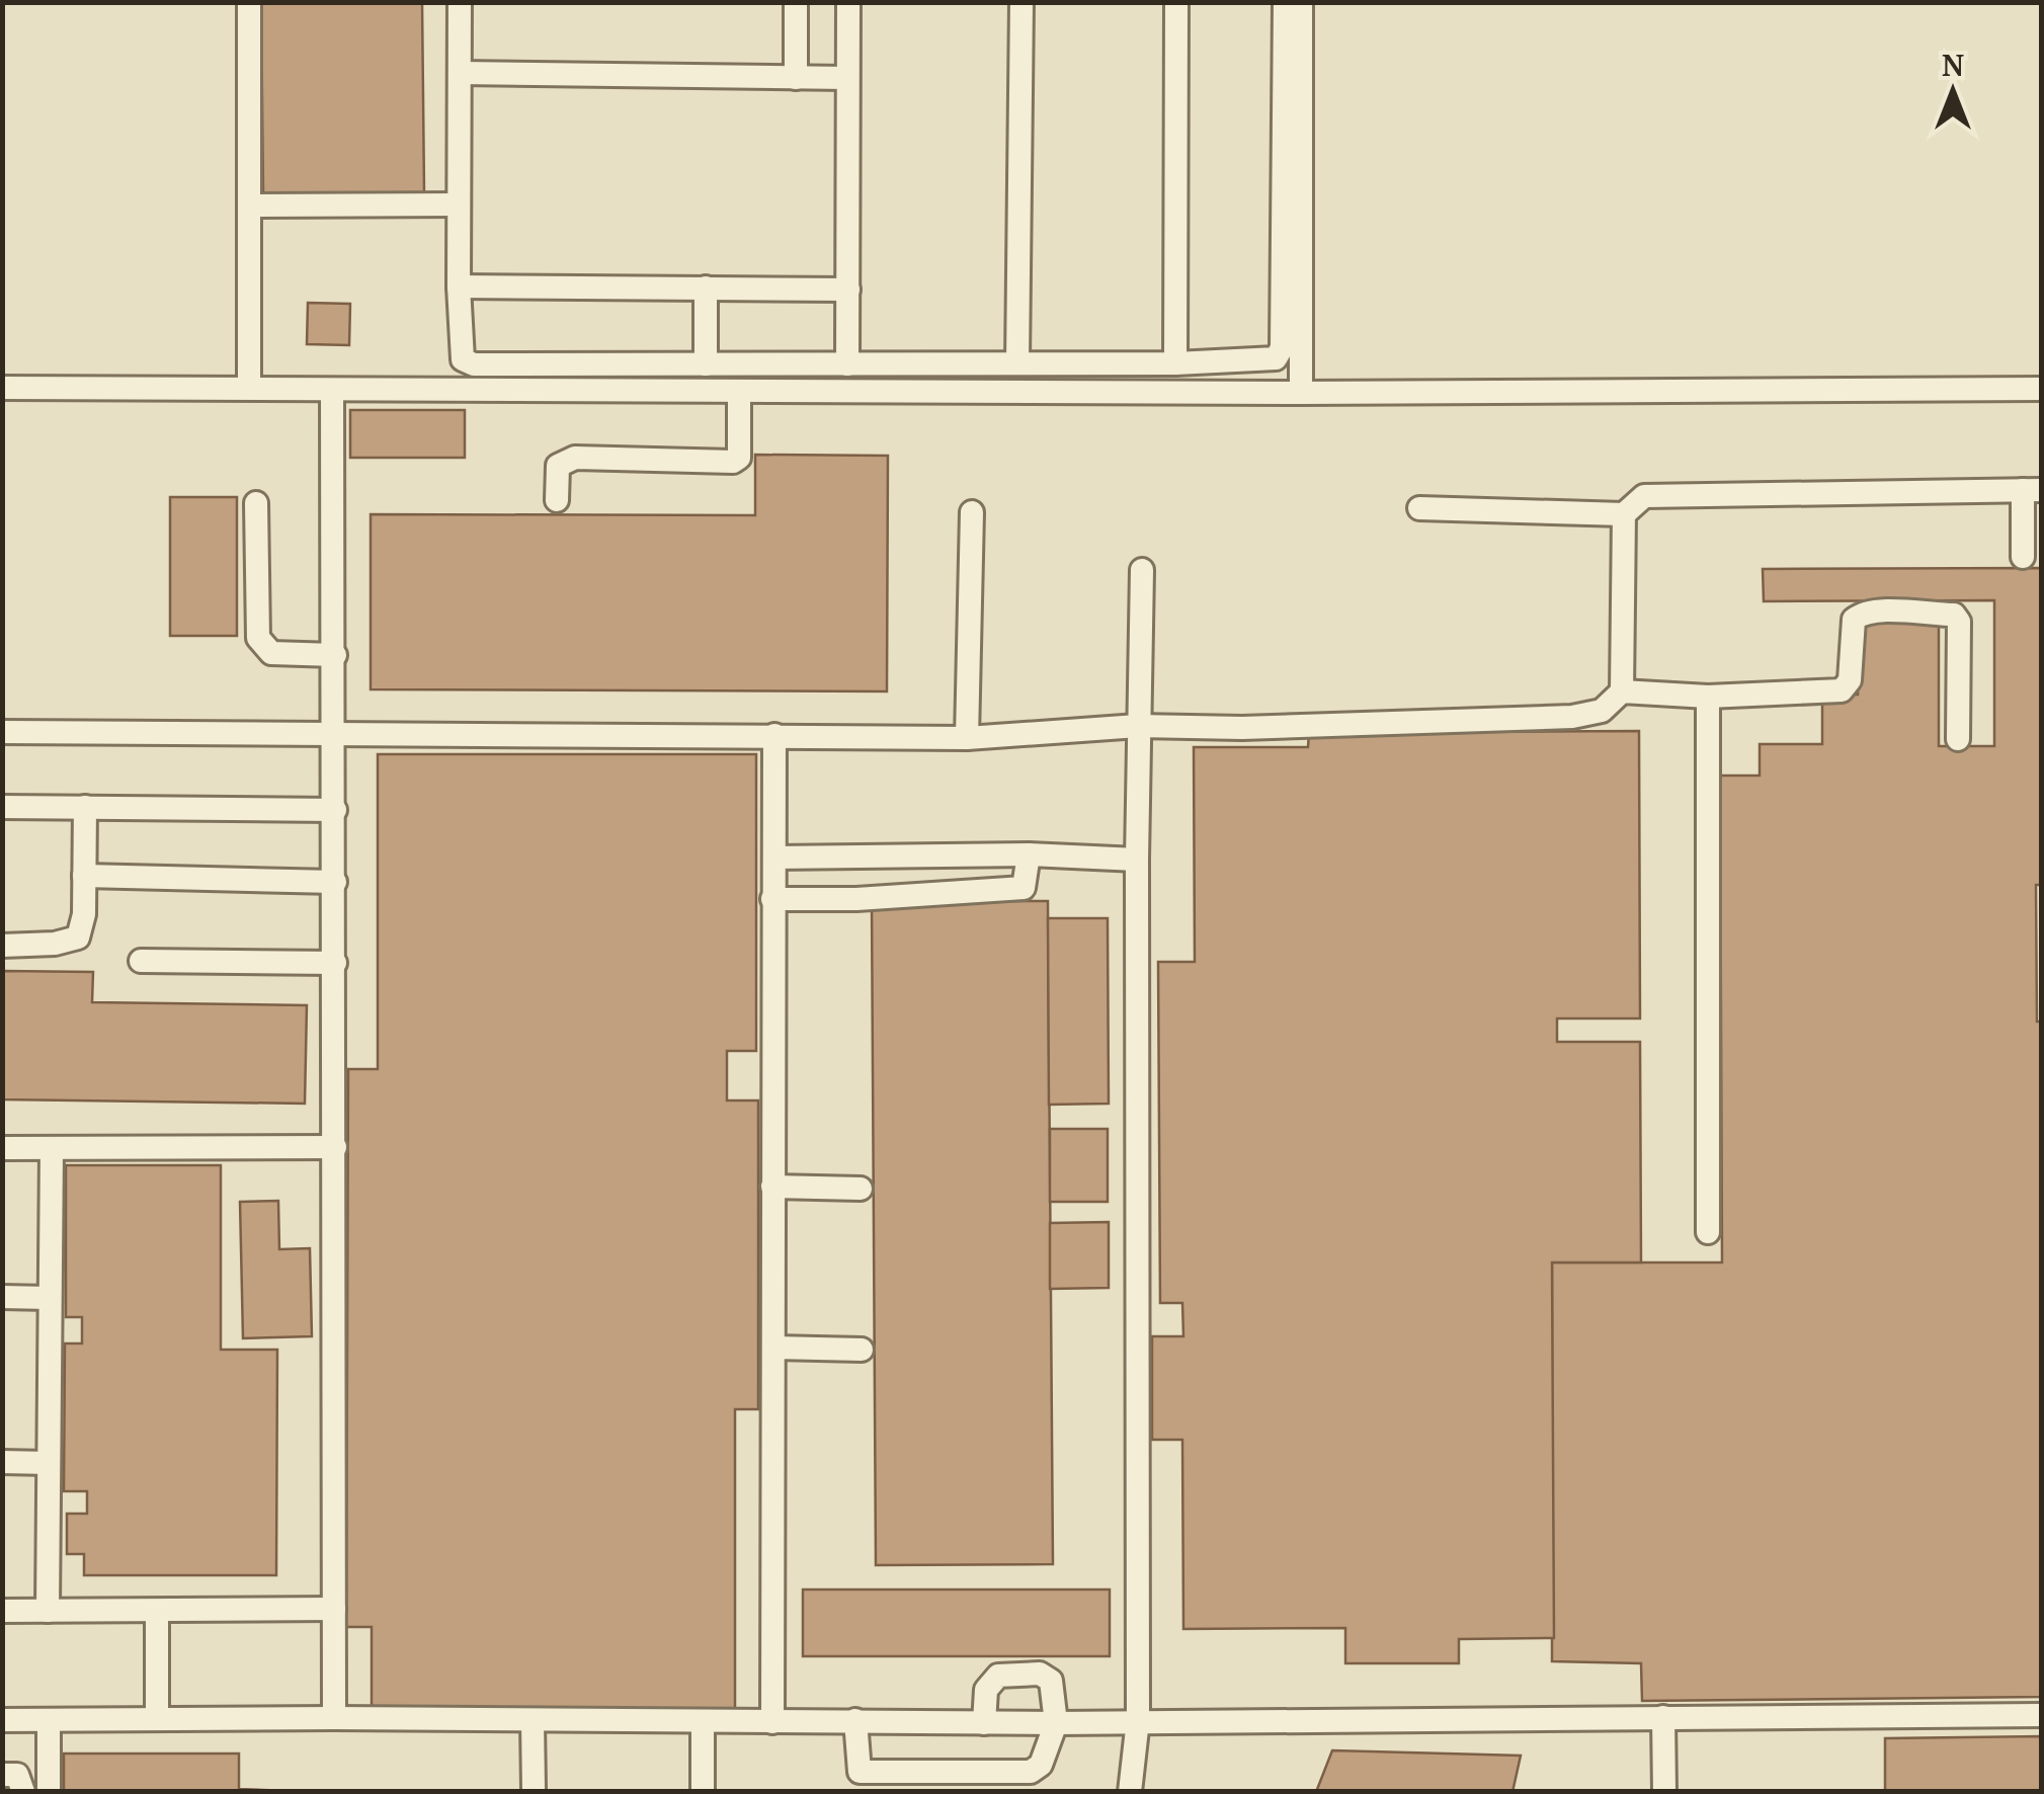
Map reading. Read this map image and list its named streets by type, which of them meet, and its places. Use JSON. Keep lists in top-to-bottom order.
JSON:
{
  "north": "top"
}
